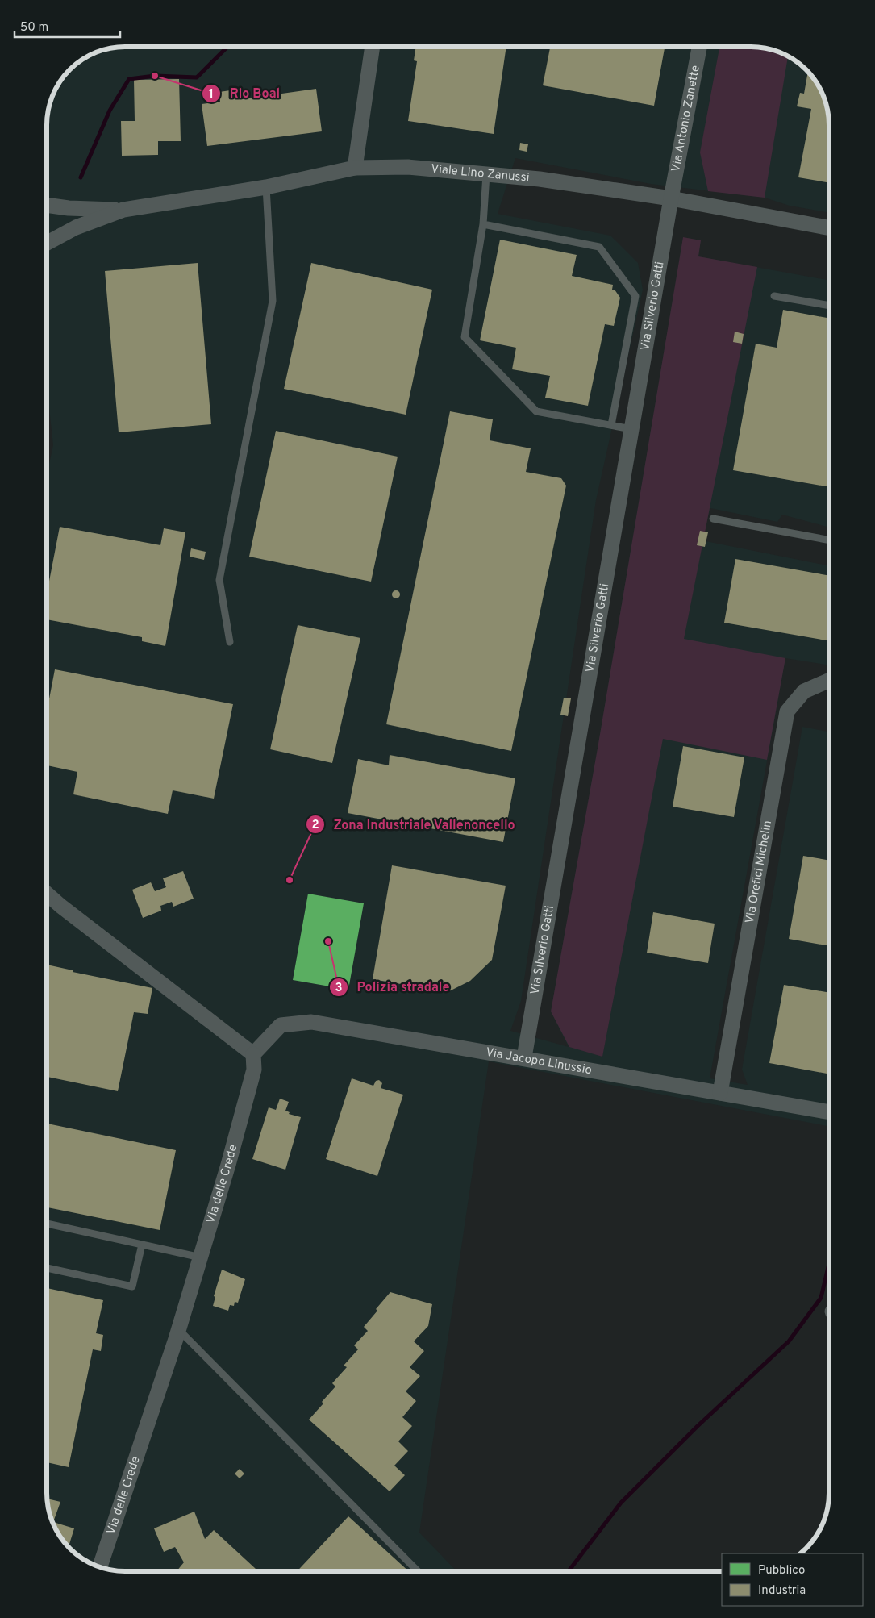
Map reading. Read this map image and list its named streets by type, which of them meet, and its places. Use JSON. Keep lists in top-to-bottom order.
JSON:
{
  "streets": {
    "street": [
      "Via Antonio Zanette",
      "Viale Lino Zanussi",
      "Via Silverio Gatti",
      "Via Orefici Michelin",
      "Via Jacopo Linussio",
      "Via delle Crede"
    ]
  },
  "crossings": [
    ["Via Antonio Zanette", "Viale Lino Zanussi"],
    ["Via Antonio Zanette", "Via Silverio Gatti"],
    ["Viale Lino Zanussi", "Via Silverio Gatti"],
    ["Via Silverio Gatti", "Via Jacopo Linussio"],
    ["Via Orefici Michelin", "Via Jacopo Linussio"],
    ["Via Jacopo Linussio", "Via delle Crede"]
  ],
  "places": ["Rio Boal", "Zona Industriale Vallenoncello", "Polizia stradale"],
  "legend": ["Pubblico", "Industria"],
  "scale_bar": "50 m"
}
